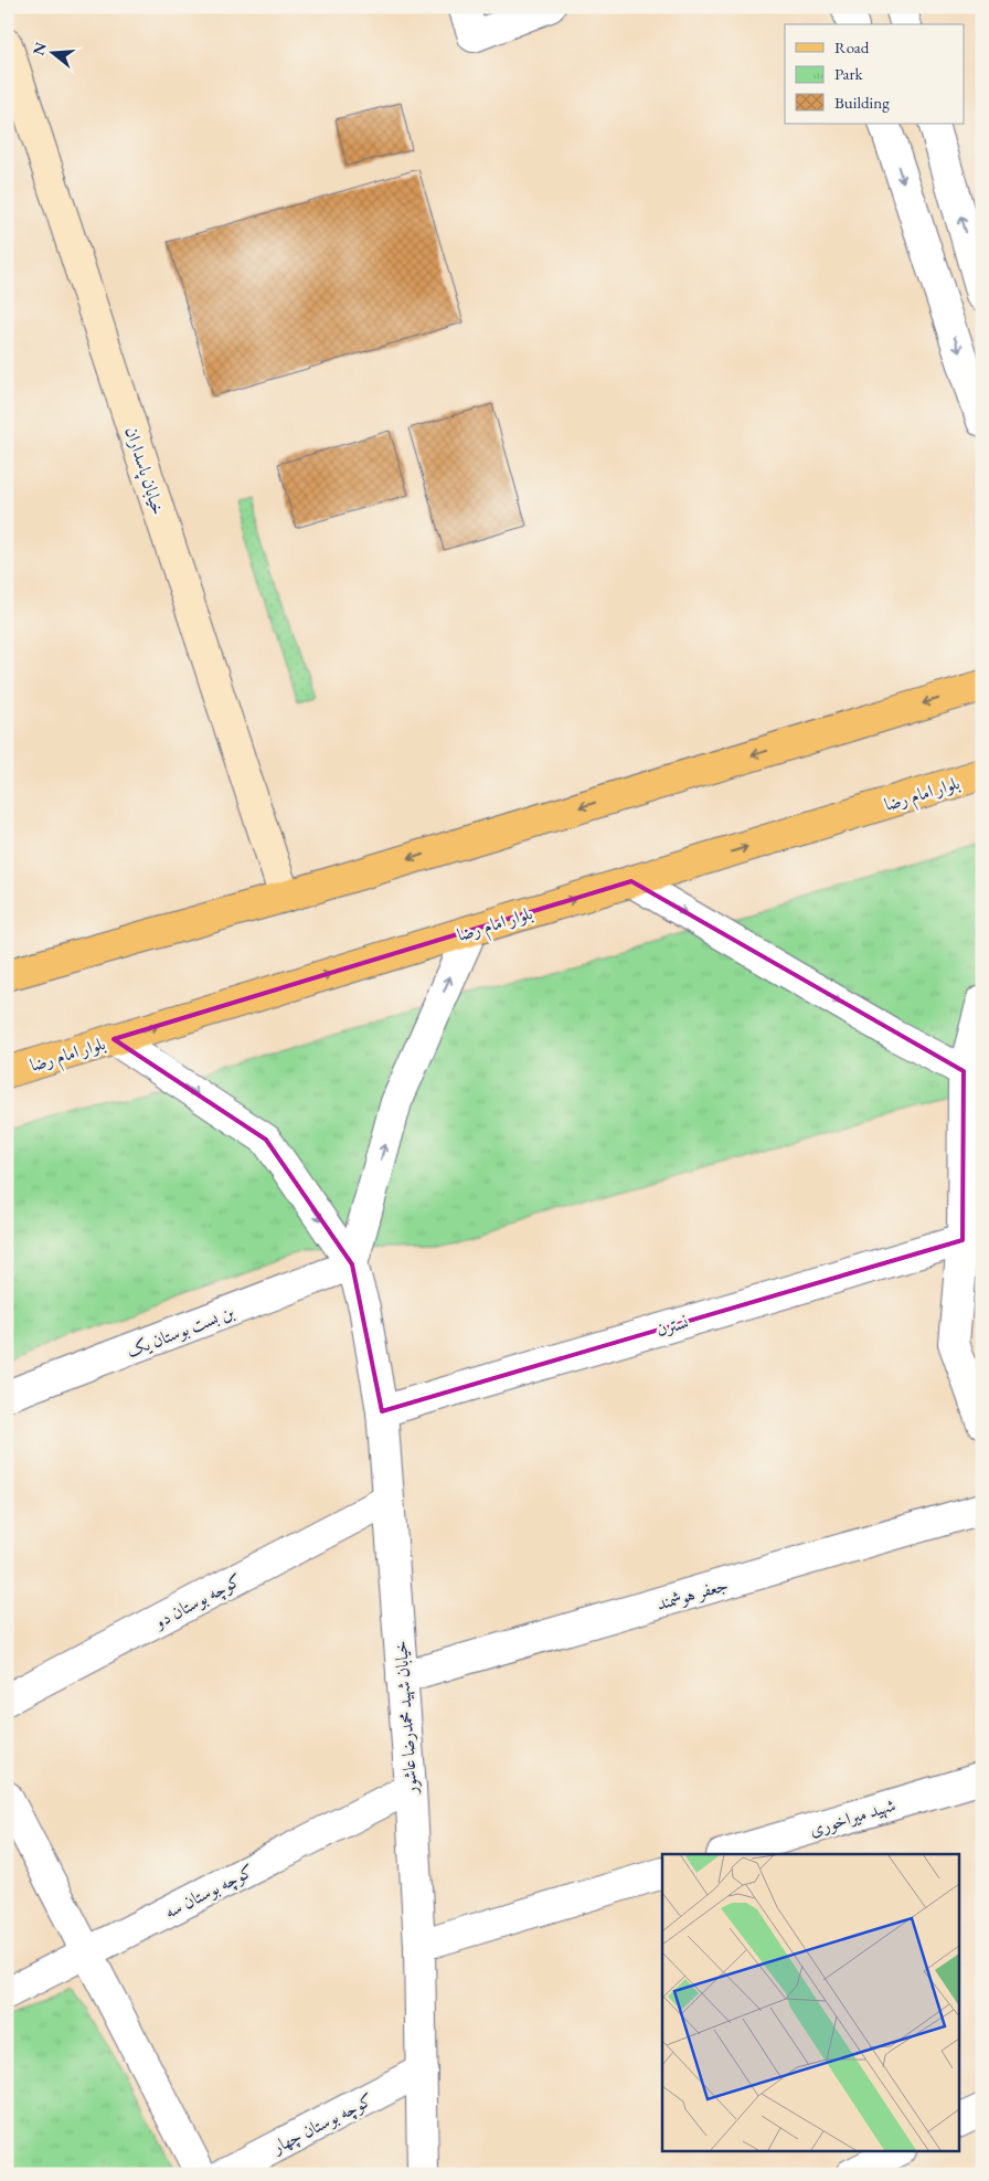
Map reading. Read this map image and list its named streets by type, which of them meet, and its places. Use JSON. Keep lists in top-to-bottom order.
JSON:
{
  "streets": {
    "main road": ["بلوار امام رضا"],
    "street": [
      "خیابان پاسداران",
      "نسترن",
      "بن بست بوستان یک",
      "جعفر هوشمند",
      "کوچه بوستان دو",
      "خیابان شهید محمدرضا عاشور",
      "شهید میراخوری",
      "کوچه بوستان سه",
      "کوچه بوستان چهار"
    ]
  },
  "crossings": [
    ["نسترن", "خیابان شهید محمدرضا عاشور"],
    ["بن بست بوستان یک", "خیابان شهید محمدرضا عاشور"],
    ["جعفر هوشمند", "خیابان شهید محمدرضا عاشور"],
    ["کوچه بوستان دو", "خیابان شهید محمدرضا عاشور"],
    ["خیابان شهید محمدرضا عاشور", "کوچه بوستان سه"],
    ["خیابان شهید محمدرضا عاشور", "کوچه بوستان چهار"]
  ],
  "legend": ["Road", "Park", "Building"],
  "north": "left"
}
